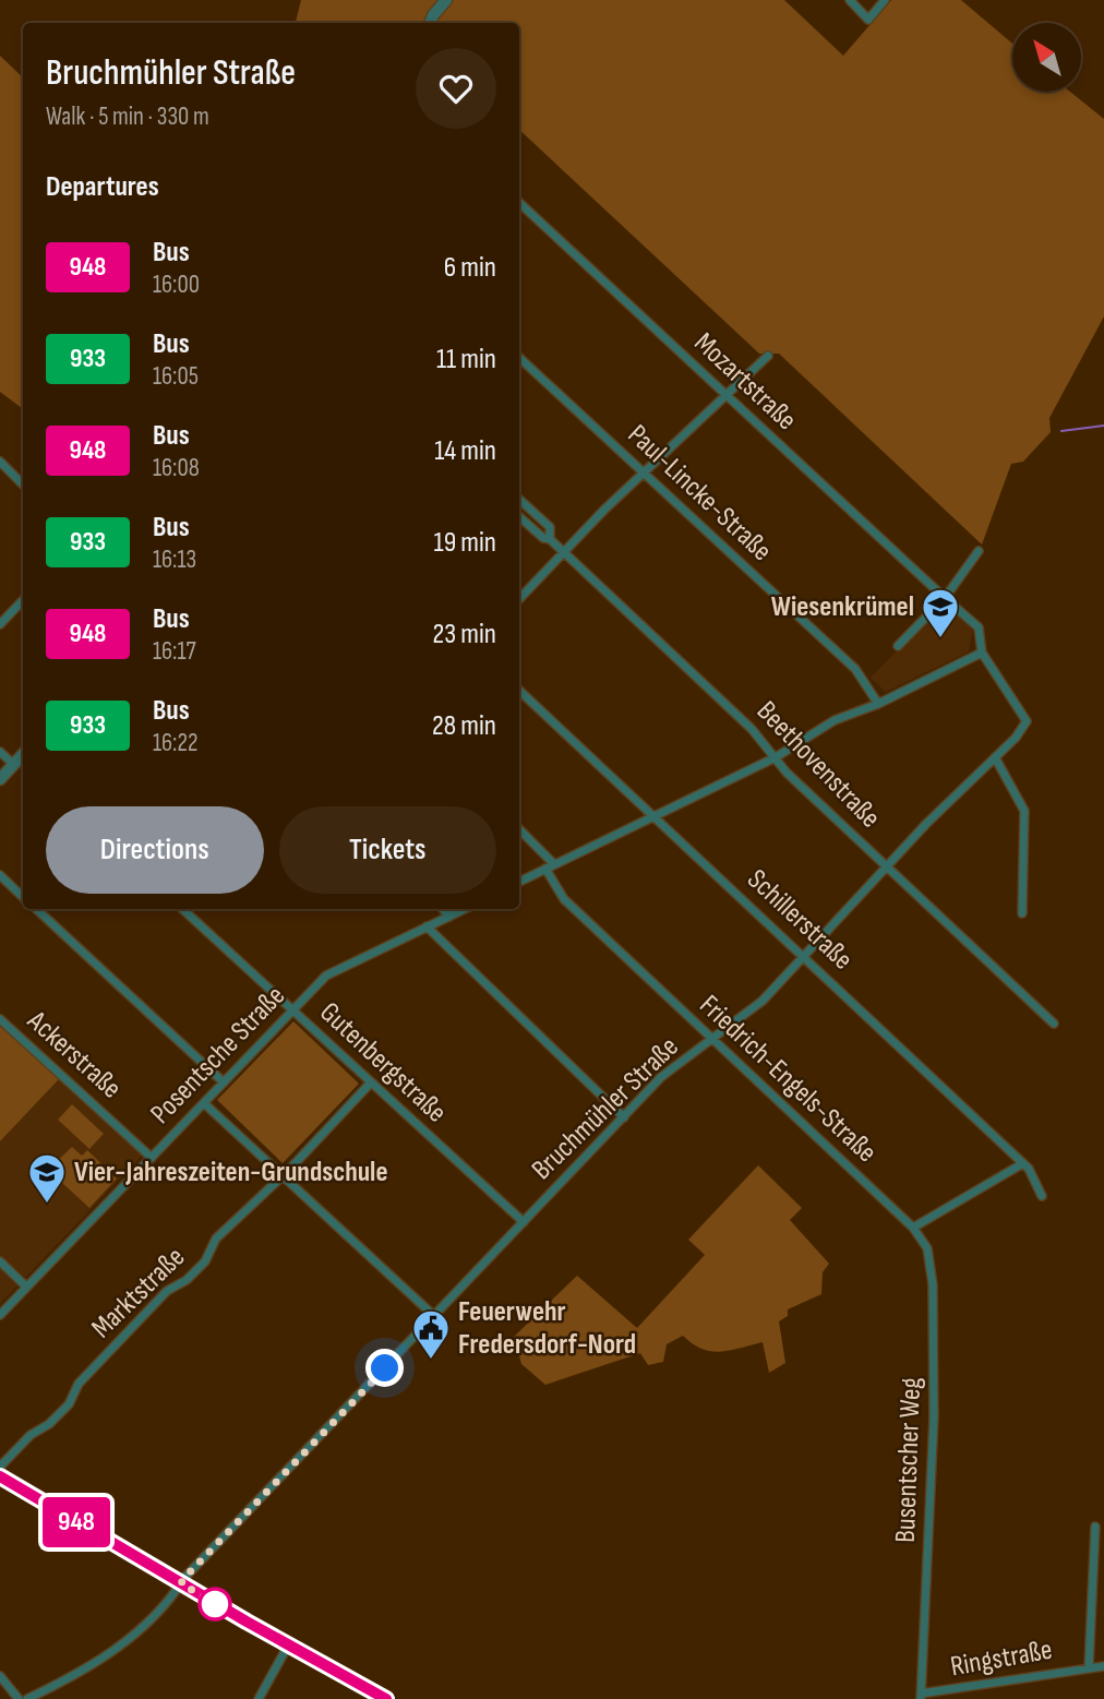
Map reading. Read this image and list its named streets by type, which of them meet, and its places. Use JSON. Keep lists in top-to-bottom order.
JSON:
{
  "streets": {
    "street": [
      "Mozartstraße",
      "Paul-Lincke-Straße",
      "Beethovenstraße",
      "Schillerstraße",
      "Ackerstraße",
      "Posentsche Straße",
      "Gutenbergstraße",
      "Friedrich-Engels-Straße",
      "Bruchmühler Straße",
      "Marktstraße",
      "Busentscher Weg",
      "Ringstraße"
    ]
  },
  "crossings": [
    ["Mozartstraße", "Bruchmühler Straße"],
    ["Beethovenstraße", "Bruchmühler Straße"],
    ["Schillerstraße", "Bruchmühler Straße"],
    ["Ackerstraße", "Posentsche Straße"],
    ["Posentsche Straße", "Gutenbergstraße"],
    ["Gutenbergstraße", "Bruchmühler Straße"],
    ["Gutenbergstraße", "Marktstraße"],
    ["Friedrich-Engels-Straße", "Bruchmühler Straße"],
    ["Friedrich-Engels-Straße", "Busentscher Weg"],
    ["Busentscher Weg", "Ringstraße"]
  ],
  "places": {
    "school or university": ["Wiesenkrümel", "Vier-Jahreszeiten-Grundschule"],
    "public building": ["Feuerwehr Fredersdorf-Nord"]
  },
  "lines": ["bus line 948"],
  "north": "top left",
  "page": {
    "on_map": "948",
    "heading": [
      ["Bruchmühler Straße", "Walk · 5 min · 330 m"],
      "Departures"
    ],
    "list": [
      {
        "mark": "948",
        "name": "Bus",
        "note": "16:00",
        "value": "6 min"
      },
      {
        "mark": "933",
        "name": "Bus",
        "note": "16:05",
        "value": "11 min"
      },
      {
        "mark": "948",
        "name": "Bus",
        "note": "16:08",
        "value": "14 min"
      },
      {
        "mark": "933",
        "name": "Bus",
        "note": "16:13",
        "value": "19 min"
      },
      {
        "mark": "948",
        "name": "Bus",
        "note": "16:17",
        "value": "23 min"
      },
      {
        "mark": "933",
        "name": "Bus",
        "note": "16:22",
        "value": "28 min"
      }
    ],
    "buttons": ["Directions", "Tickets"]
  }
}
